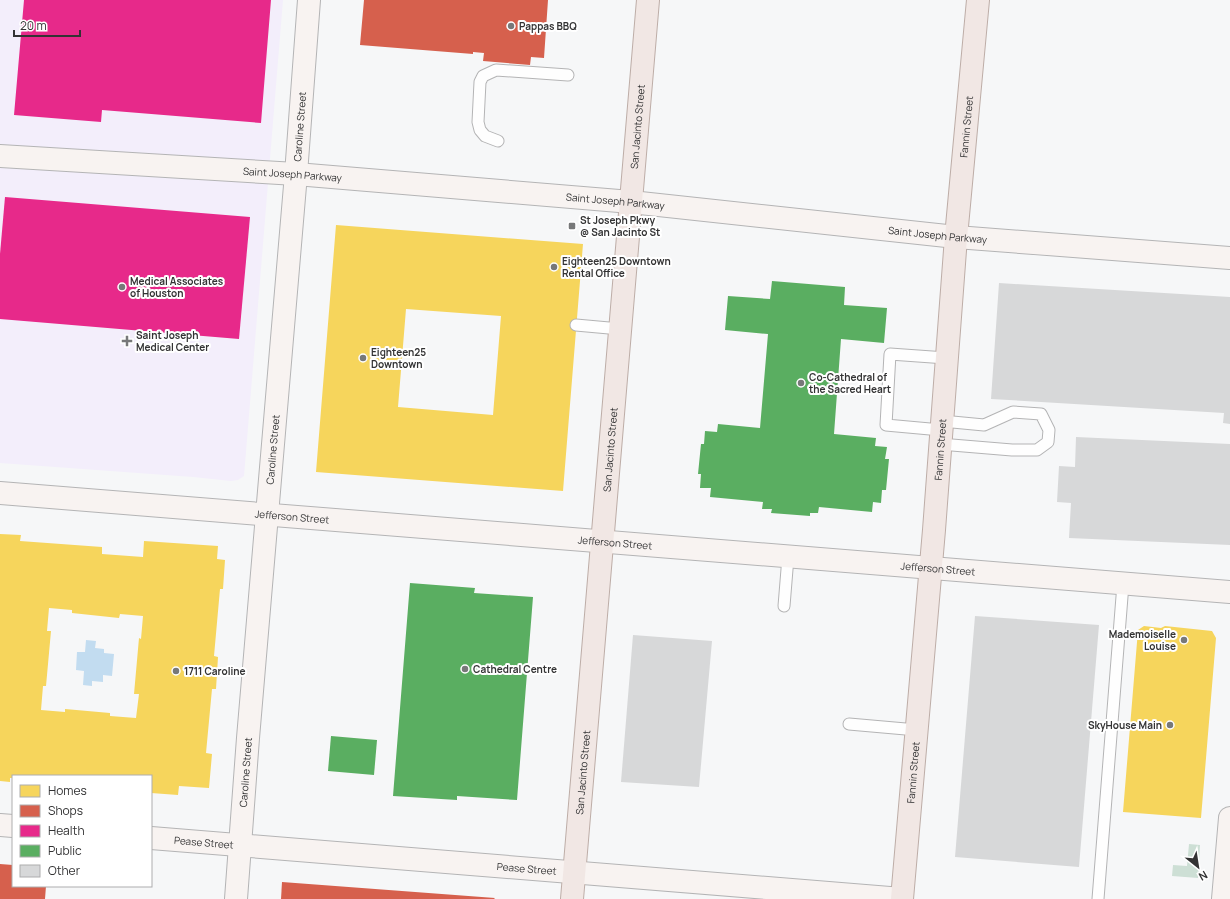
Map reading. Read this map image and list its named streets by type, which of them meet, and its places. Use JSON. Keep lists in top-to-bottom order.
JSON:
{
  "streets": {
    "main road": ["San Jacinto Street", "Fannin Street"],
    "street": [
      "Caroline Street",
      "Saint Joseph Parkway",
      "Jefferson Street",
      "Pease Street"
    ]
  },
  "crossings": [
    ["Caroline Street", "Saint Joseph Parkway"],
    ["Caroline Street", "Jefferson Street"],
    ["Caroline Street", "Pease Street"],
    ["San Jacinto Street", "Saint Joseph Parkway"],
    ["San Jacinto Street", "Jefferson Street"],
    ["San Jacinto Street", "Pease Street"],
    ["Fannin Street", "Saint Joseph Parkway"],
    ["Fannin Street", "Jefferson Street"],
    ["Fannin Street", "Pease Street"]
  ],
  "places": {
    "other": [
      "Pappas BBQ",
      "Eighteen25 Downtown Rental Office",
      "Medical Associates of Houston",
      "Eighteen25 Downtown",
      "Co-Cathedral of the Sacred Heart",
      "Mademoiselle Louise",
      "Cathedral Centre",
      "1711 Caroline",
      "SkyHouse Main"
    ],
    "transit": ["St Joseph Pkwy @ San Jacinto St"],
    "health": ["Saint Joseph Medical Center"]
  },
  "legend": [
    "Homes",
    "Shops",
    "Health",
    "Public",
    "Other"
  ],
  "scale_bar": "20 m",
  "north": "bottom right"
}
